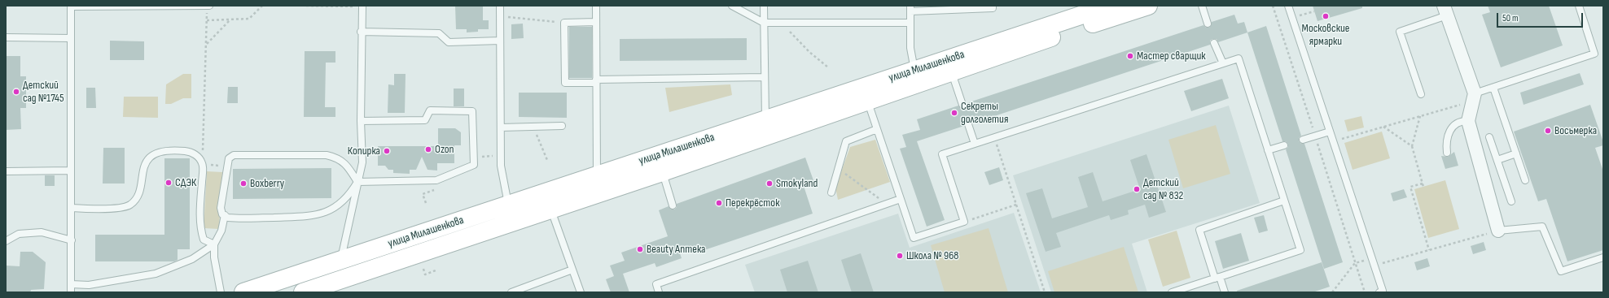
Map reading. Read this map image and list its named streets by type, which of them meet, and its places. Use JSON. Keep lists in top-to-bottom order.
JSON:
{
  "streets": {
    "main road": ["улица Милашенкова"]
  },
  "places": [
    "Московские ярмарки",
    "Мастер сварщик",
    "Детский сад №1745",
    "Секреты долголетия",
    "Восьмерка",
    "Ozon",
    "Копирка",
    "СДЭК",
    "Boxberry",
    "Smokyland",
    "Детский сад № 832",
    "Перекрёсток",
    "Beauty Аптека",
    "Школа № 968"
  ],
  "scale_bar": "50 m"
}
